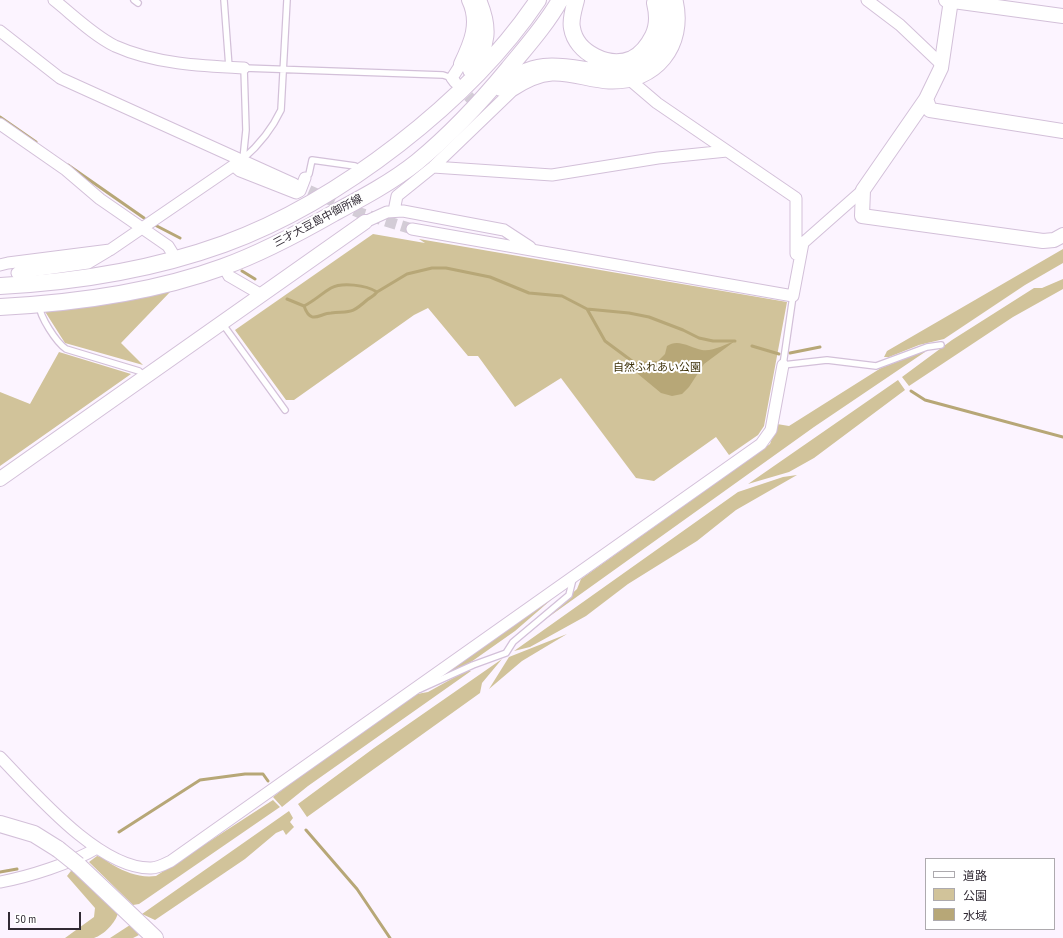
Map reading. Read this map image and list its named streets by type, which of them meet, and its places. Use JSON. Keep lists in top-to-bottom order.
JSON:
{
  "streets": {
    "main road": ["三才大豆島中御所線"]
  },
  "parks": ["自然ふれあい公園"],
  "legend": ["道路", "公園", "水域"],
  "scale_bar": "50 m"
}
